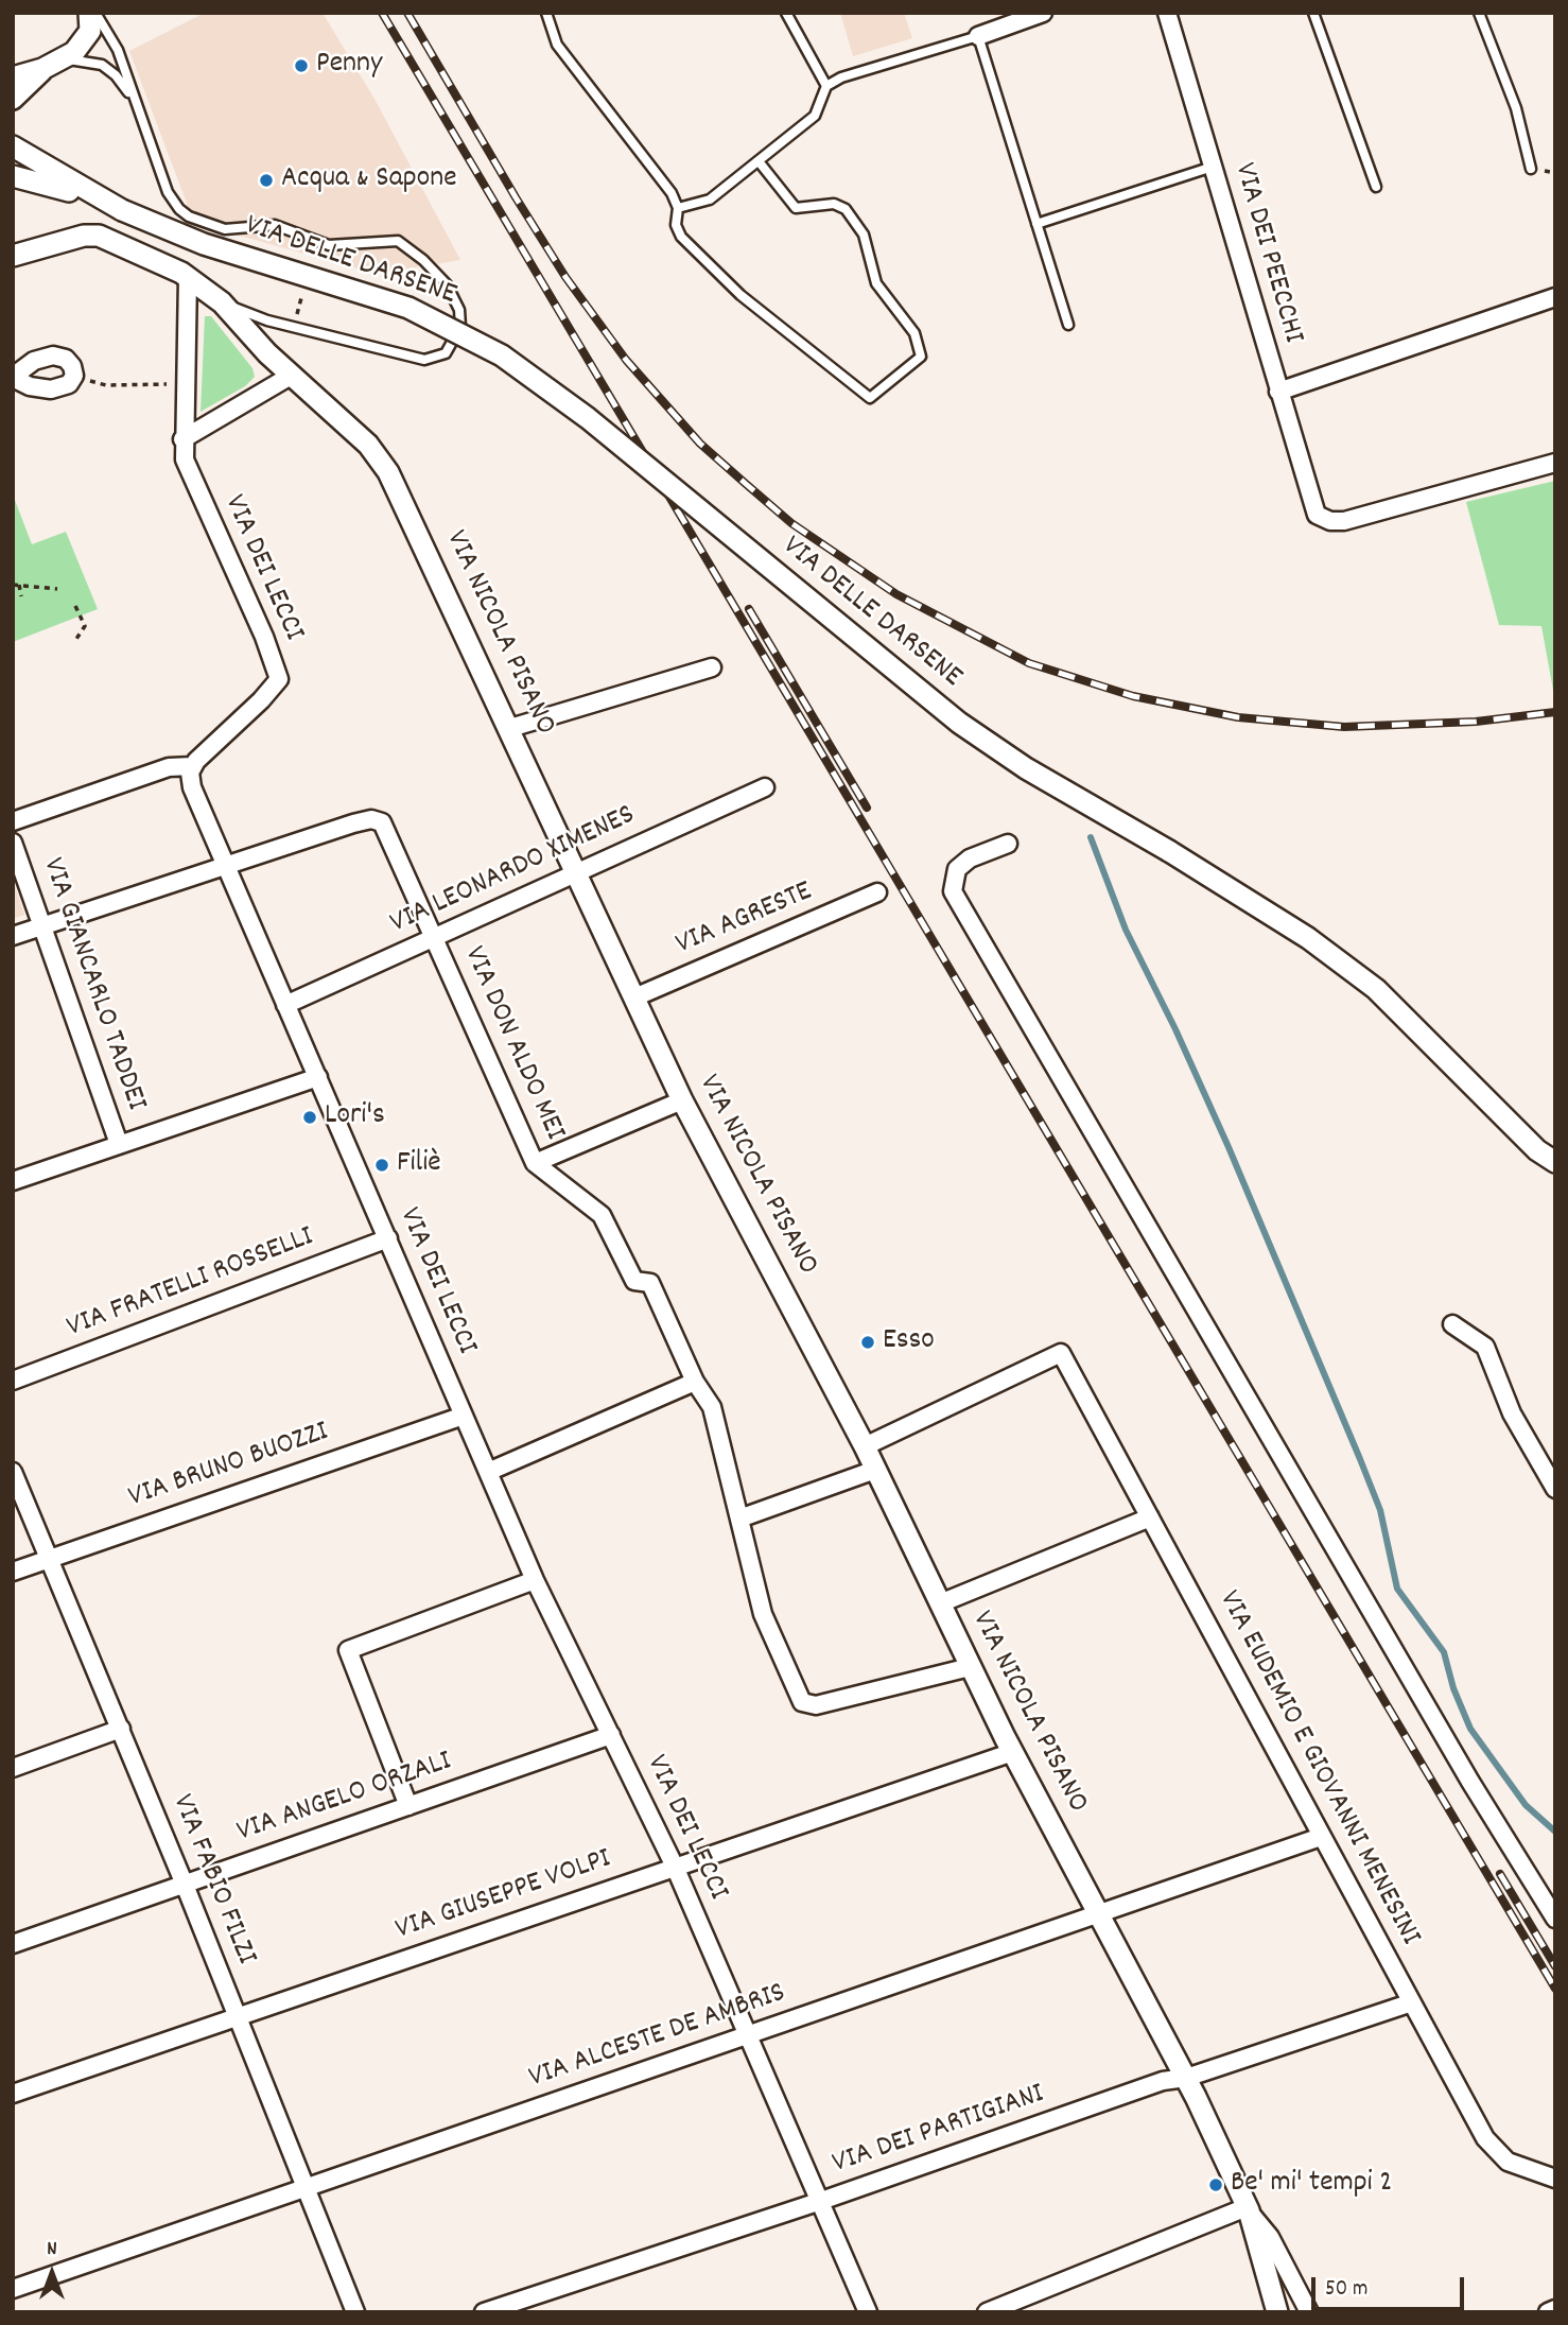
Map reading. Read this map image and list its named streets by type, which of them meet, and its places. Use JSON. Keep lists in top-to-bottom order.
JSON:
{
  "streets": {
    "street": [
      "VIA DEI PEECCHI",
      "VIA DELLE DARSENE",
      "VIA DEI LECCI",
      "VIA NICOLA PISANO",
      "VIA LEONARDO XIMENES",
      "VIA AGRESTE",
      "VIA GIANCARLO TADDEI",
      "VIA DON ALDO MEI",
      "VIA FRATELLI ROSSELLI",
      "VIA BRUNO BUOZZI",
      "VIA EUDEMIO E GIOVANNI MENESINI",
      "VIA ANGELO ORZALI",
      "VIA FABIO FILZI",
      "VIA GIUSEPPE VOLPI",
      "VIA ALCESTE DE AMBRIS",
      "VIA DEI PARTIGIANI"
    ]
  },
  "crossings": [
    ["VIA DEI LECCI", "VIA NICOLA PISANO"],
    ["VIA DEI LECCI", "VIA LEONARDO XIMENES"],
    ["VIA DEI LECCI", "VIA DON ALDO MEI"],
    ["VIA DEI LECCI", "VIA FRATELLI ROSSELLI"],
    ["VIA DEI LECCI", "VIA BRUNO BUOZZI"],
    ["VIA DEI LECCI", "VIA ANGELO ORZALI"],
    ["VIA DEI LECCI", "VIA GIUSEPPE VOLPI"],
    ["VIA DEI LECCI", "VIA ALCESTE DE AMBRIS"],
    ["VIA DEI LECCI", "VIA DEI PARTIGIANI"],
    ["VIA NICOLA PISANO", "VIA LEONARDO XIMENES"],
    ["VIA NICOLA PISANO", "VIA AGRESTE"],
    ["VIA NICOLA PISANO", "VIA DON ALDO MEI"],
    ["VIA NICOLA PISANO", "VIA EUDEMIO E GIOVANNI MENESINI"],
    ["VIA NICOLA PISANO", "VIA GIUSEPPE VOLPI"],
    ["VIA NICOLA PISANO", "VIA ALCESTE DE AMBRIS"],
    ["VIA NICOLA PISANO", "VIA DEI PARTIGIANI"],
    ["VIA LEONARDO XIMENES", "VIA DON ALDO MEI"],
    ["VIA BRUNO BUOZZI", "VIA FABIO FILZI"],
    ["VIA EUDEMIO E GIOVANNI MENESINI", "VIA ALCESTE DE AMBRIS"],
    ["VIA EUDEMIO E GIOVANNI MENESINI", "VIA DEI PARTIGIANI"],
    ["VIA ANGELO ORZALI", "VIA FABIO FILZI"],
    ["VIA FABIO FILZI", "VIA GIUSEPPE VOLPI"],
    ["VIA FABIO FILZI", "VIA ALCESTE DE AMBRIS"]
  ],
  "places": [
    "Penny",
    "Acqua & Sapone",
    "Lori's",
    "Filiè",
    "Esso",
    "Be' mi' tempi 2"
  ],
  "scale_bar": "50 m",
  "north": "top"
}
